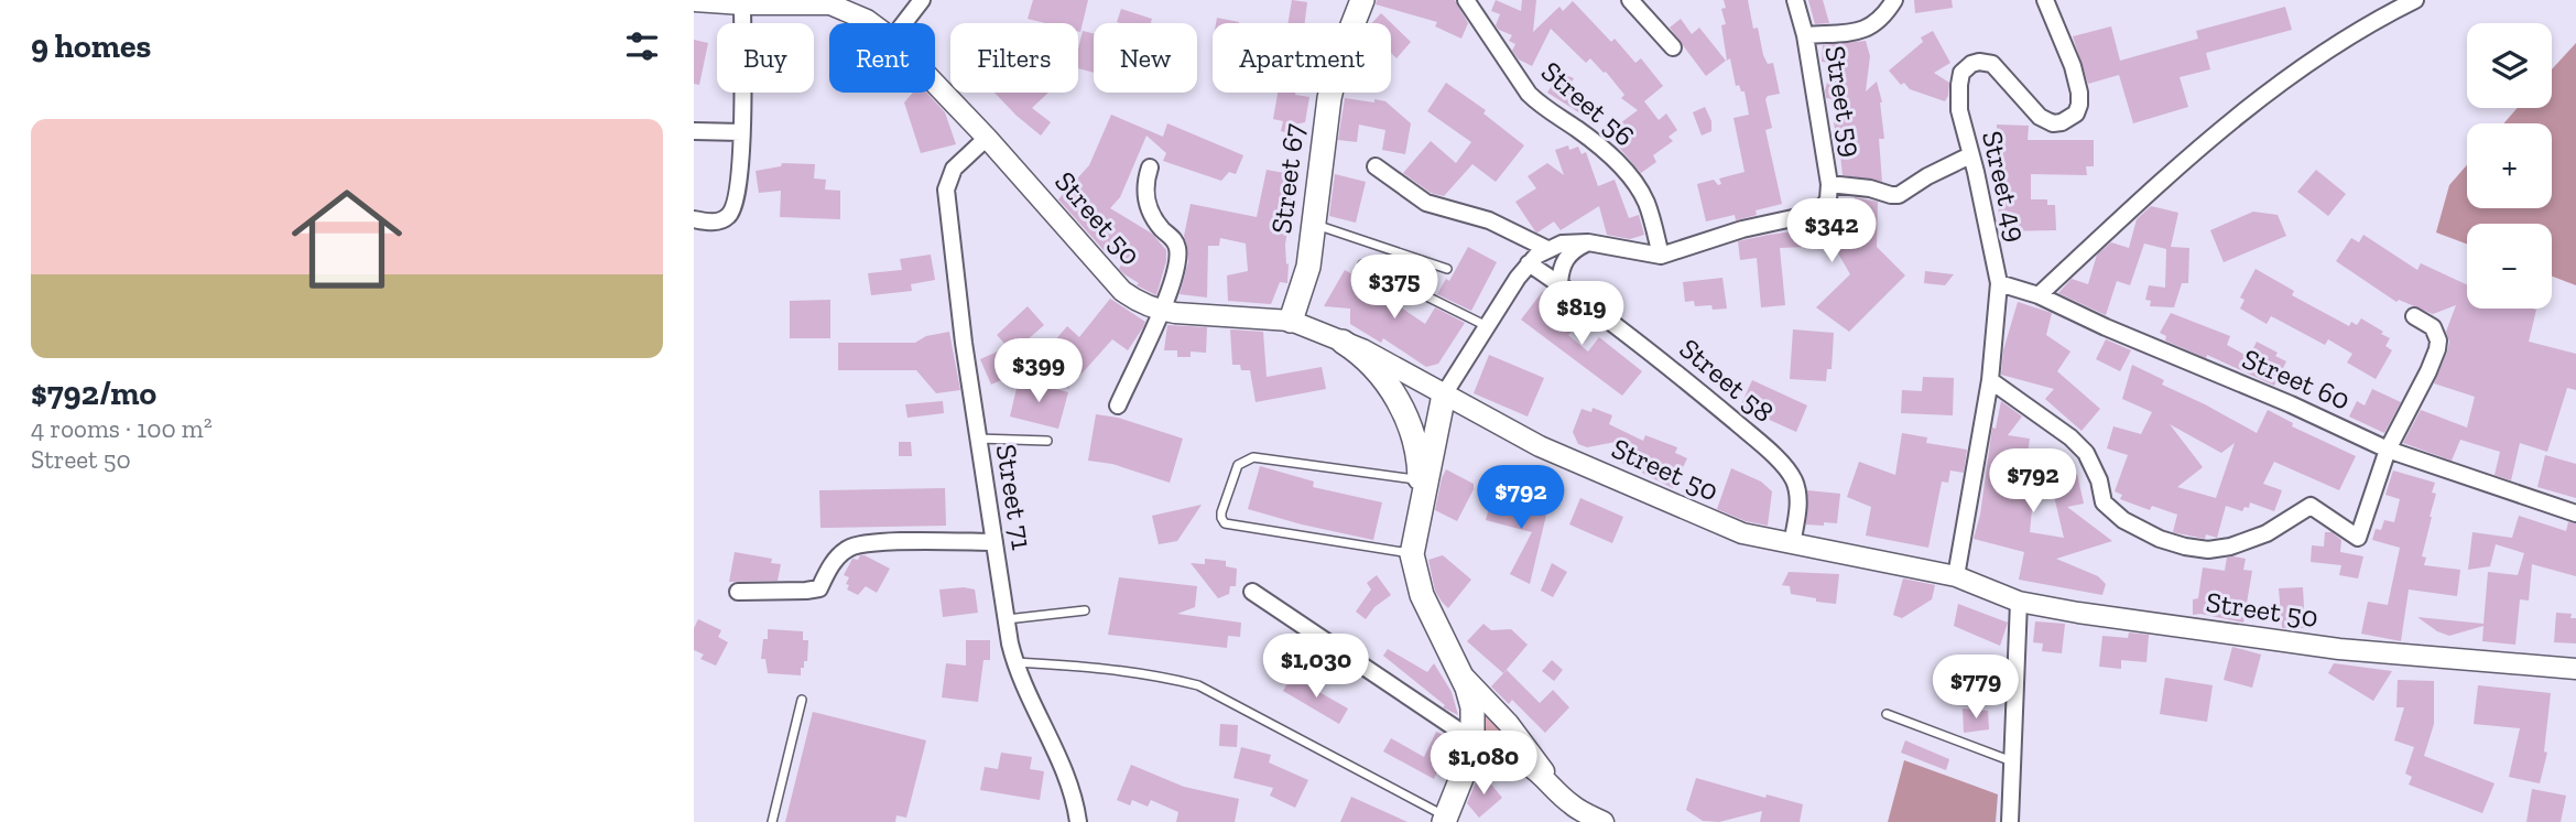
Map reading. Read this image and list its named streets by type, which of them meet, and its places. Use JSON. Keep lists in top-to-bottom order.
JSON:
{
  "streets": {
    "main road": ["Street 67"],
    "street": [
      "Street 59",
      "Street 56",
      "Street 49",
      "Street 50",
      "Street 60",
      "Street 58",
      "Street 71"
    ]
  },
  "crossings": [
    ["Street 59", "Street 56"],
    ["Street 59", "Street 50"],
    ["Street 59", "Street 58"],
    ["Street 67", "Street 50"],
    ["Street 49", "Street 50"],
    ["Street 49", "Street 60"],
    ["Street 50", "Street 58"],
    ["Street 50", "Street 71"]
  ],
  "page": {
    "heading": "9 homes",
    "map_buttons": ["+", "−"],
    "chip": [
      "Buy",
      "Rent",
      "Filters",
      "New",
      "Apartment"
    ],
    "list": [
      {
        "name": "$792/mo",
        "note": "4 rooms · 100 m² · Street 50"
      }
    ],
    "price": [
      "$342",
      "$375",
      "$819",
      "$399",
      "$792",
      "$792",
      "$1,030",
      "$779",
      "$1,080"
    ]
  }
}
